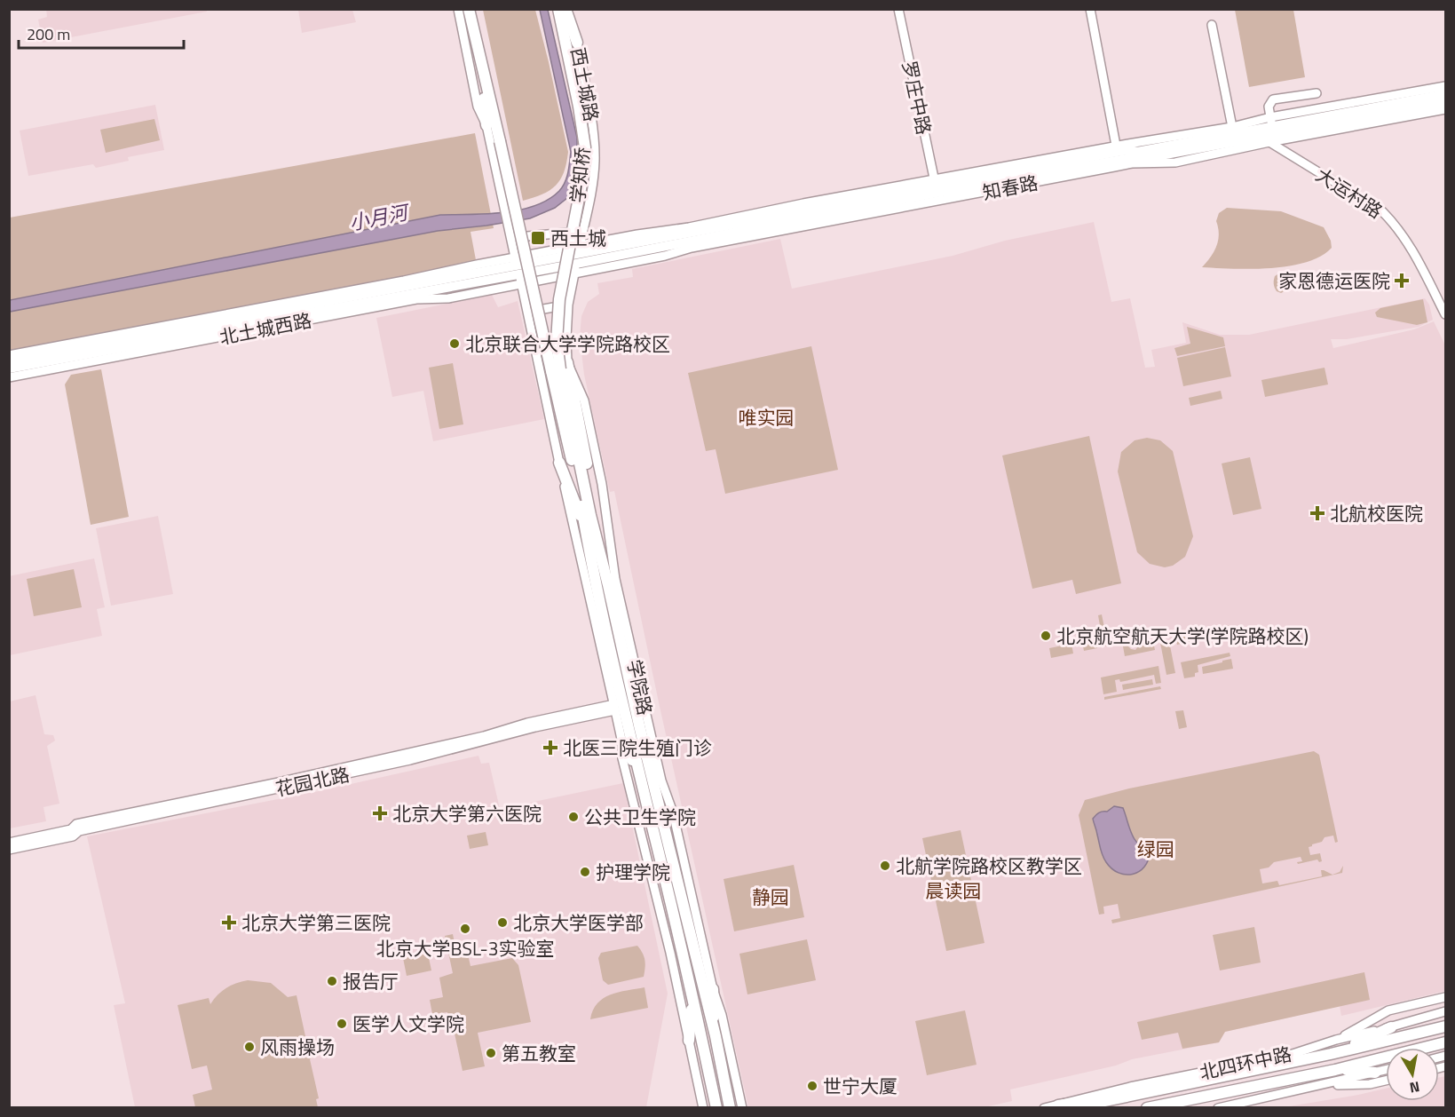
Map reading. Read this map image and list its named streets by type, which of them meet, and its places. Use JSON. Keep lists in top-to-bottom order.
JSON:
{
  "streets": {
    "highway": [
      "西土城路",
      "学知桥",
      "学院路",
      "北四环中路"
    ],
    "main road": ["知春路", "北土城西路"],
    "street": ["罗庄中路", "大运村路", "花园北路"]
  },
  "crossings": [
    ["西土城路", "学知桥"],
    ["西土城路", "知春路"],
    ["西土城路", "学院路"],
    ["罗庄中路", "知春路"],
    ["学知桥", "学院路"],
    ["知春路", "大运村路"],
    ["知春路", "学院路"],
    ["北土城西路", "学院路"],
    ["学院路", "花园北路"]
  ],
  "water": ["小月河"],
  "parks": [
    "唯实园",
    "绿园",
    "晨读园",
    "静园"
  ],
  "places": {
    "transit": ["西土城"],
    "health": [
      "家恩德运医院",
      "北航校医院",
      "北医三院生殖门诊",
      "北京大学第六医院",
      "北京大学第三医院"
    ],
    "other": [
      "北京联合大学学院路校区",
      "北京航空航天大学(学院路校区)",
      "公共卫生学院",
      "北航学院路校区教学区",
      "护理学院",
      "北京大学医学部",
      "北京大学BSL-3实验室",
      "报告厅",
      "医学人文学院",
      "风雨操场",
      "第五教室",
      "世宁大厦"
    ]
  },
  "scale_bar": "200 m",
  "north": "bottom"
}
